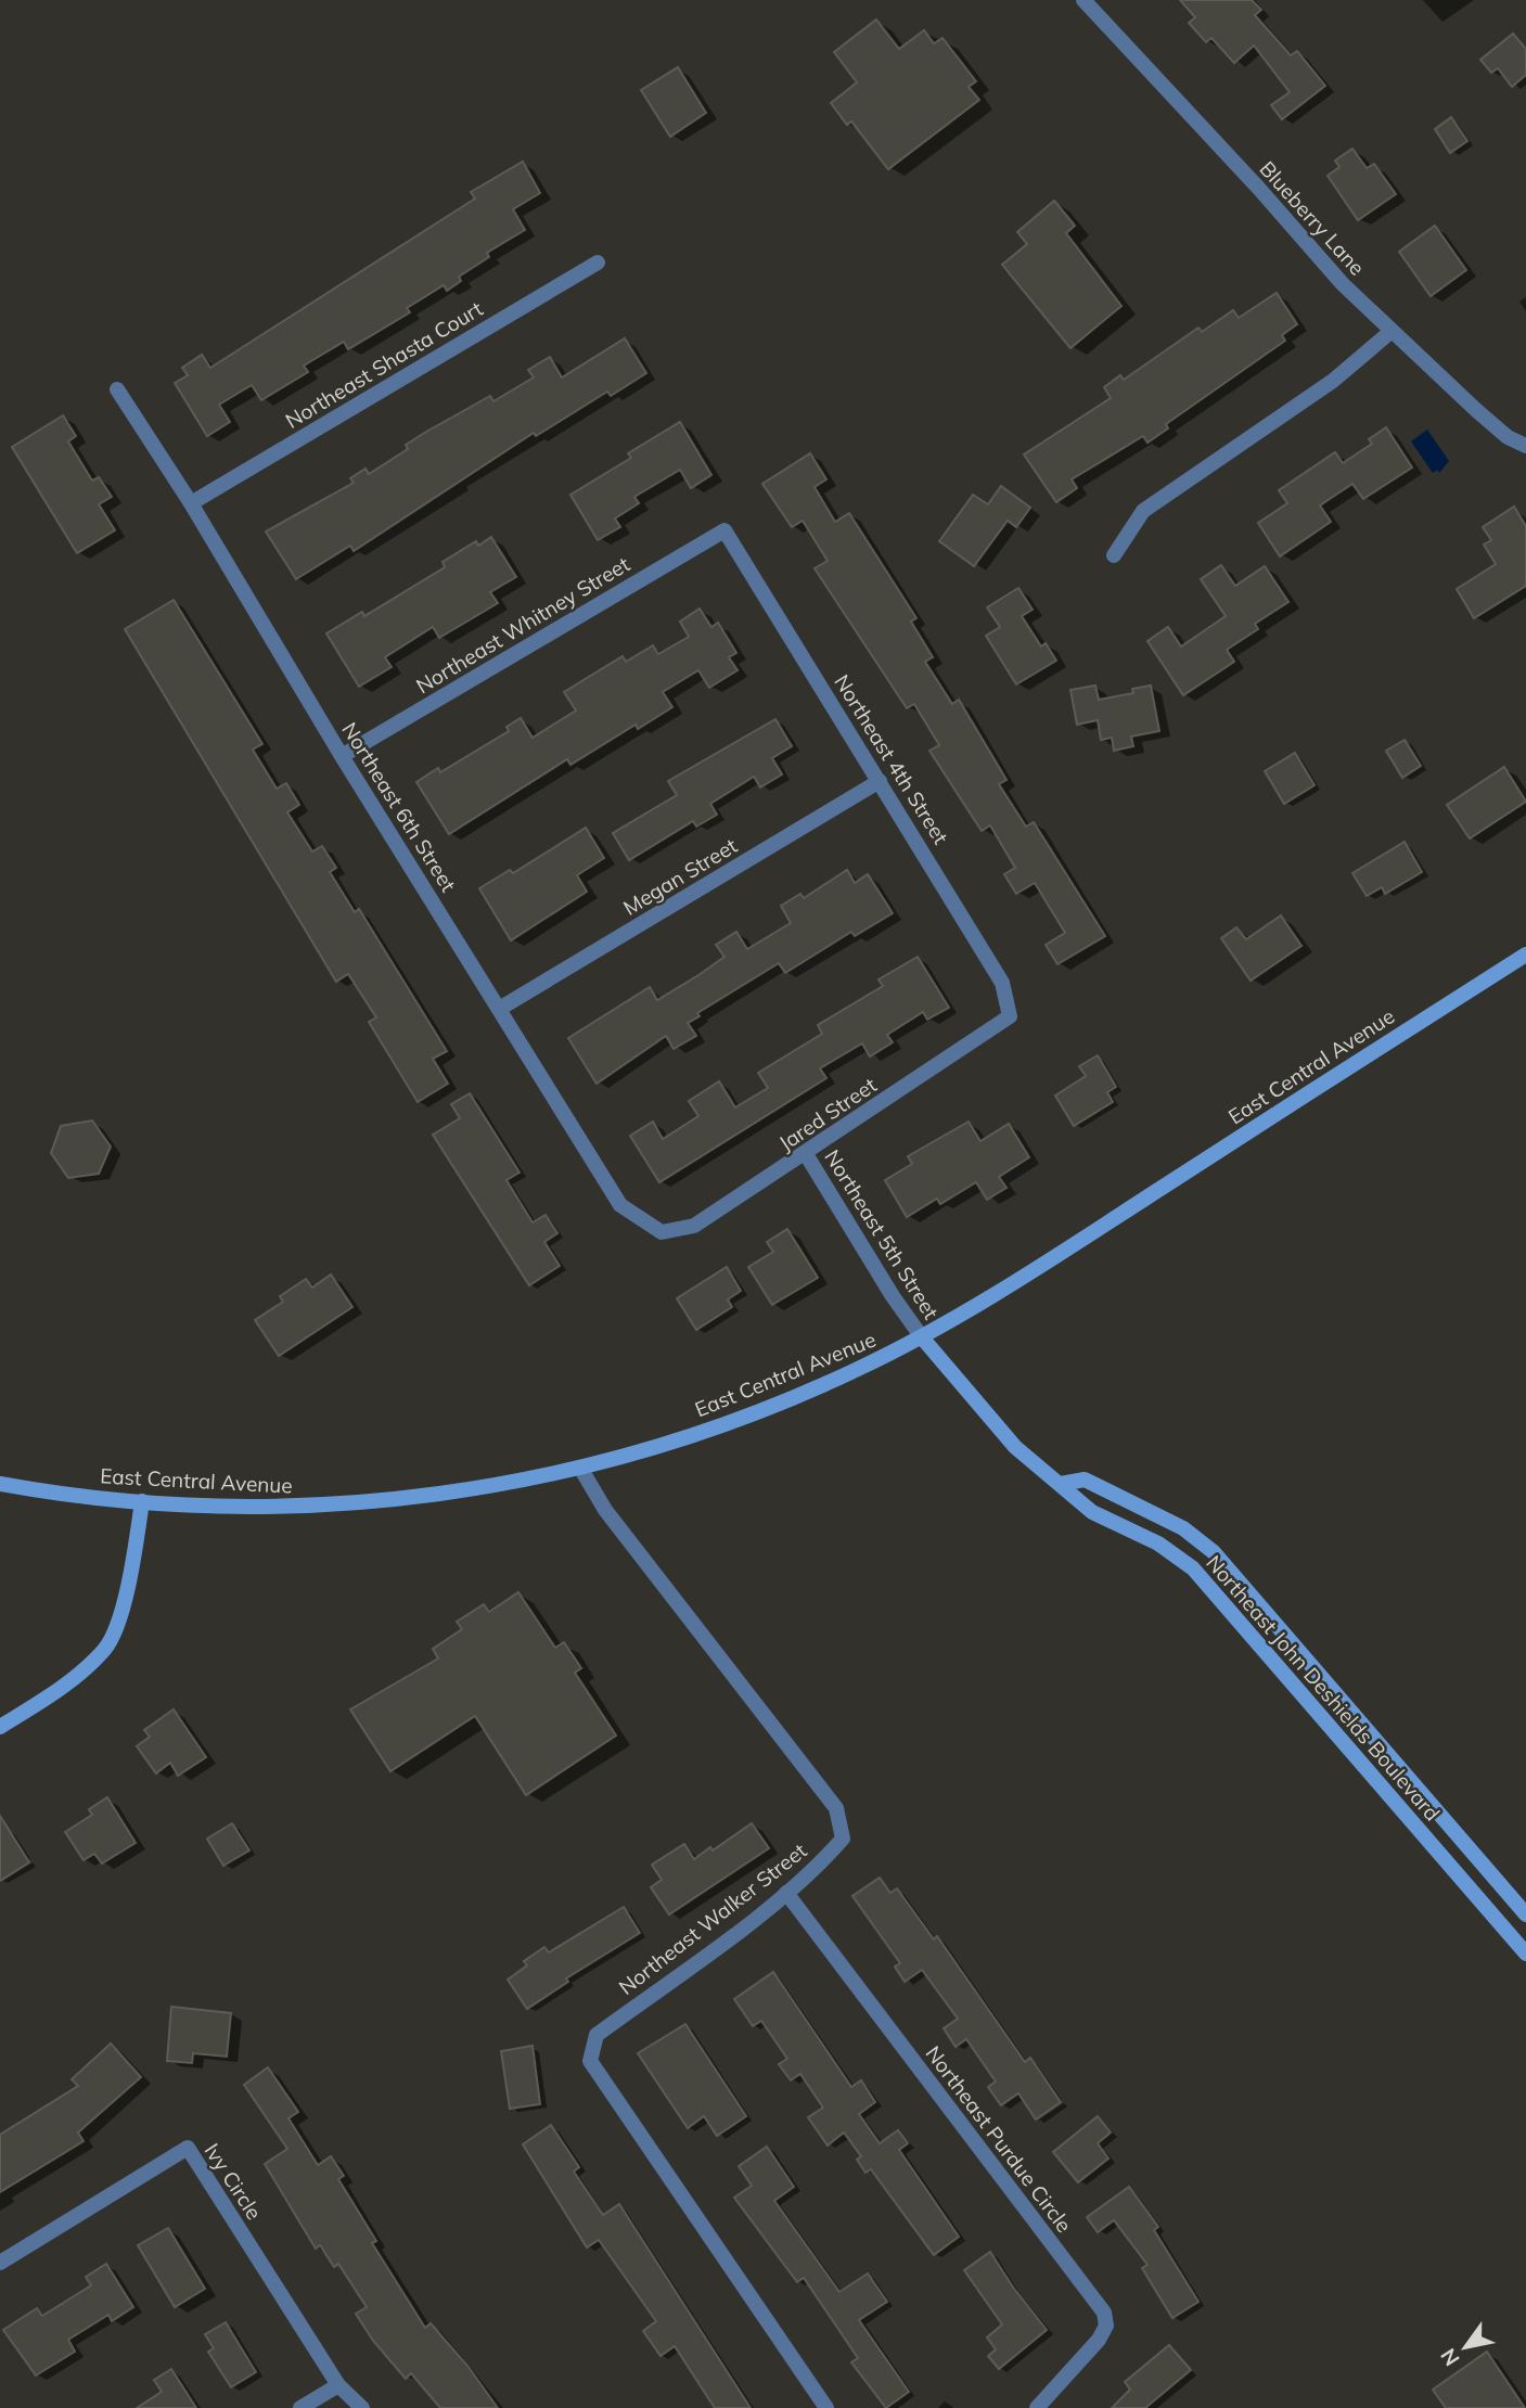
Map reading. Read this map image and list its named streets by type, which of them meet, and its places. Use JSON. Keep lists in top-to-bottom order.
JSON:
{
  "streets": {
    "street": [
      "Blueberry Lane",
      "Northeast Shasta Court",
      "Northeast Whitney Street",
      "Northeast 4th Street",
      "Northeast 6th Street",
      "Megan Street",
      "East Central Avenue",
      "Jared Street",
      "Northeast 5th Street",
      "Northeast John Deshields Boulevard",
      "Northeast Walker Street",
      "Northeast Purdue Circle",
      "Ivy Circle"
    ]
  },
  "crossings": [
    ["Northeast Shasta Court", "Northeast 6th Street"],
    ["Northeast Whitney Street", "Northeast 4th Street"],
    ["Northeast Whitney Street", "Northeast 6th Street"],
    ["Northeast 4th Street", "Megan Street"],
    ["Northeast 4th Street", "Jared Street"],
    ["Northeast 6th Street", "Megan Street"],
    ["Northeast 6th Street", "Jared Street"],
    ["East Central Avenue", "Northeast 5th Street"],
    ["East Central Avenue", "Northeast John Deshields Boulevard"],
    ["East Central Avenue", "Northeast Walker Street"],
    ["Jared Street", "Northeast 5th Street"],
    ["Northeast 5th Street", "Northeast John Deshields Boulevard"],
    ["Northeast Walker Street", "Northeast Purdue Circle"]
  ],
  "north": "bottom left"
}
